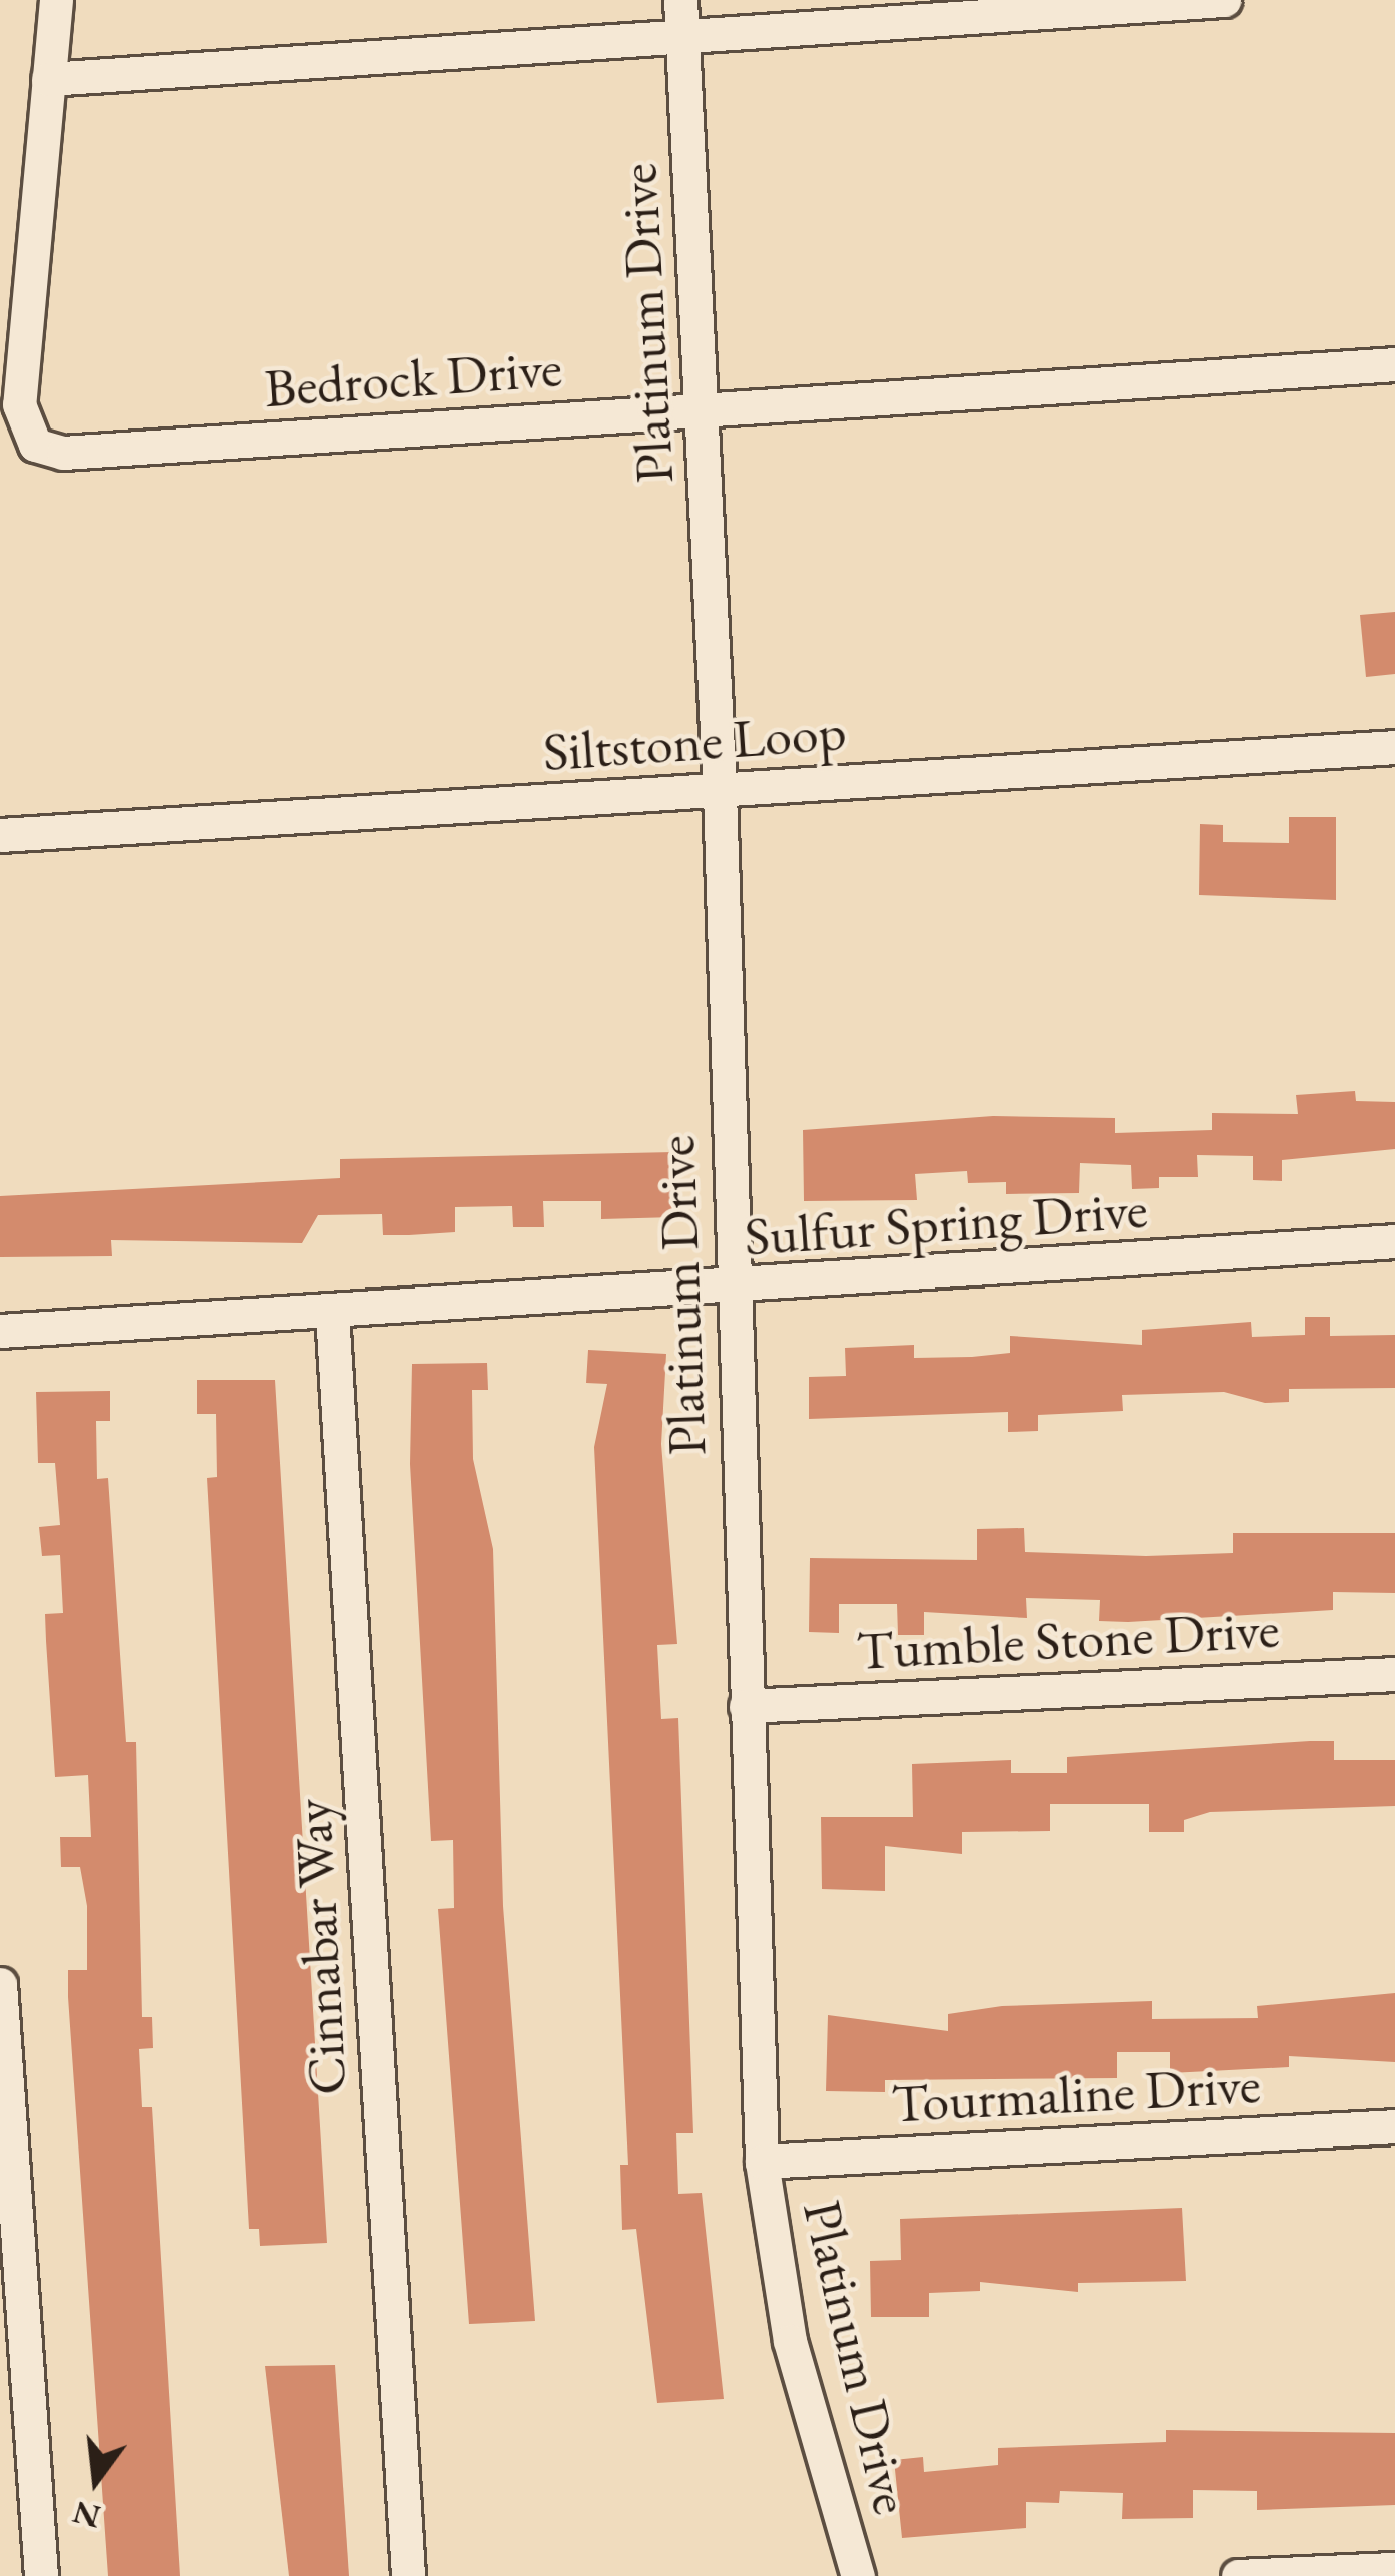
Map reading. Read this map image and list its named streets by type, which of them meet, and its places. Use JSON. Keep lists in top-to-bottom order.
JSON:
{
  "streets": {
    "street": [
      "Platinum Drive",
      "Bedrock Drive",
      "Siltstone Loop",
      "Sulfur Spring Drive",
      "Tumble Stone Drive",
      "Cinnabar Way",
      "Tourmaline Drive"
    ]
  },
  "crossings": [
    ["Platinum Drive", "Bedrock Drive"],
    ["Platinum Drive", "Siltstone Loop"],
    ["Platinum Drive", "Sulfur Spring Drive"],
    ["Platinum Drive", "Tumble Stone Drive"],
    ["Platinum Drive", "Tourmaline Drive"],
    ["Sulfur Spring Drive", "Cinnabar Way"]
  ],
  "north": "bottom"
}
